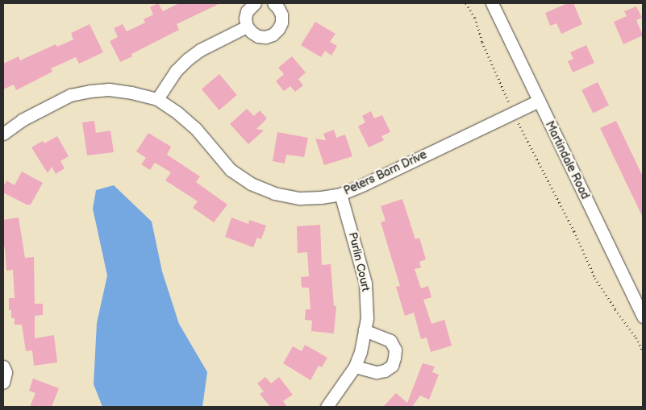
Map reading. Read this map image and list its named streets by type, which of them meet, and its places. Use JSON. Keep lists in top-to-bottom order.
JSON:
{
  "streets": {
    "street": ["Martindale Road", "Peters Barn Drive", "Purlin Court"]
  },
  "crossings": [
    ["Martindale Road", "Peters Barn Drive"],
    ["Peters Barn Drive", "Purlin Court"]
  ]
}
